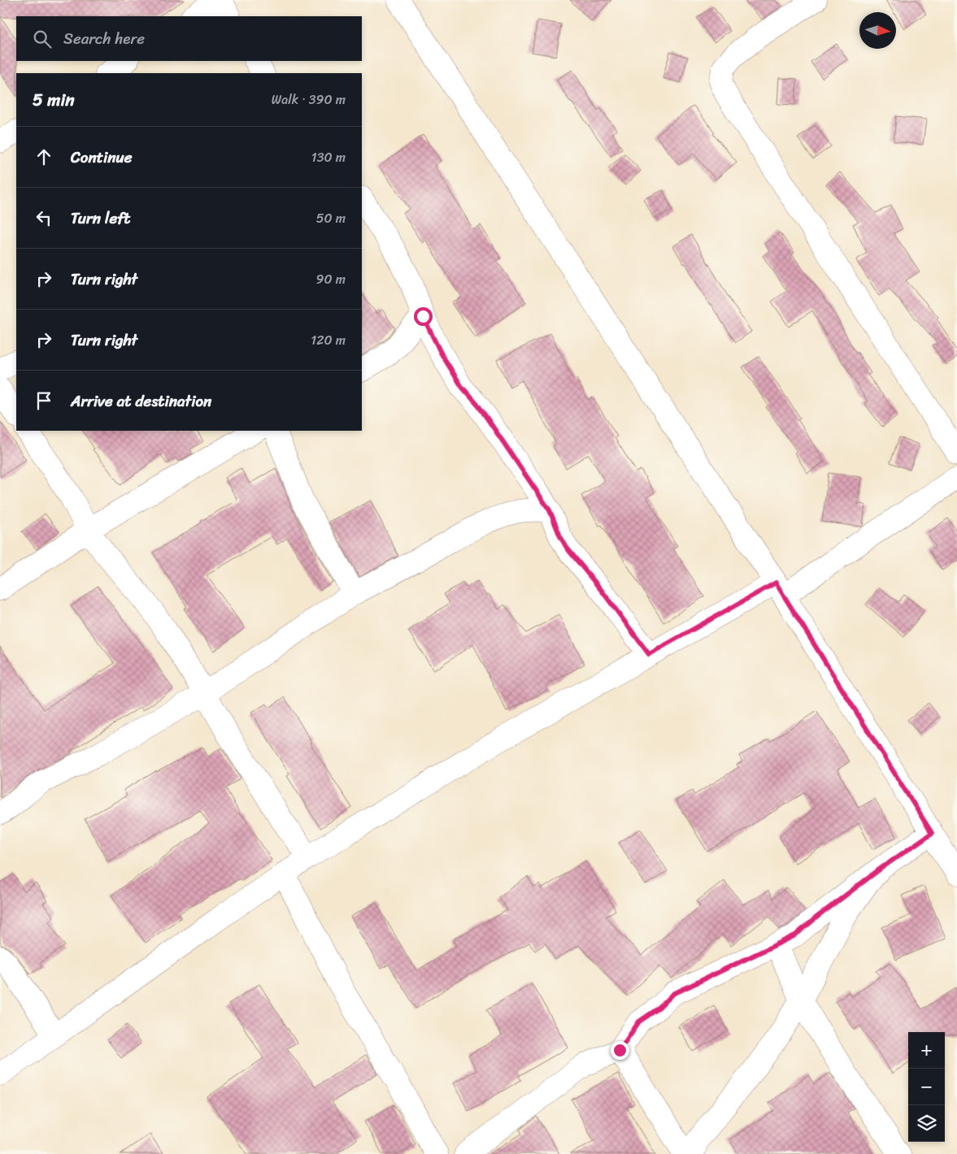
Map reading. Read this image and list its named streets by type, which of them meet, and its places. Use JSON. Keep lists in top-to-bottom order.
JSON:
{
  "north": "right",
  "page": {
    "search": "Search here",
    "heading": ["5 min", "Walk · 390 m"],
    "list": [
      ["Continue", "130 m"],
      ["Turn left", "50 m"],
      ["Turn right", "90 m"],
      ["Turn right", "120 m"],
      "Arrive at destination"
    ],
    "map_buttons": ["+", "−"]
  }
}
